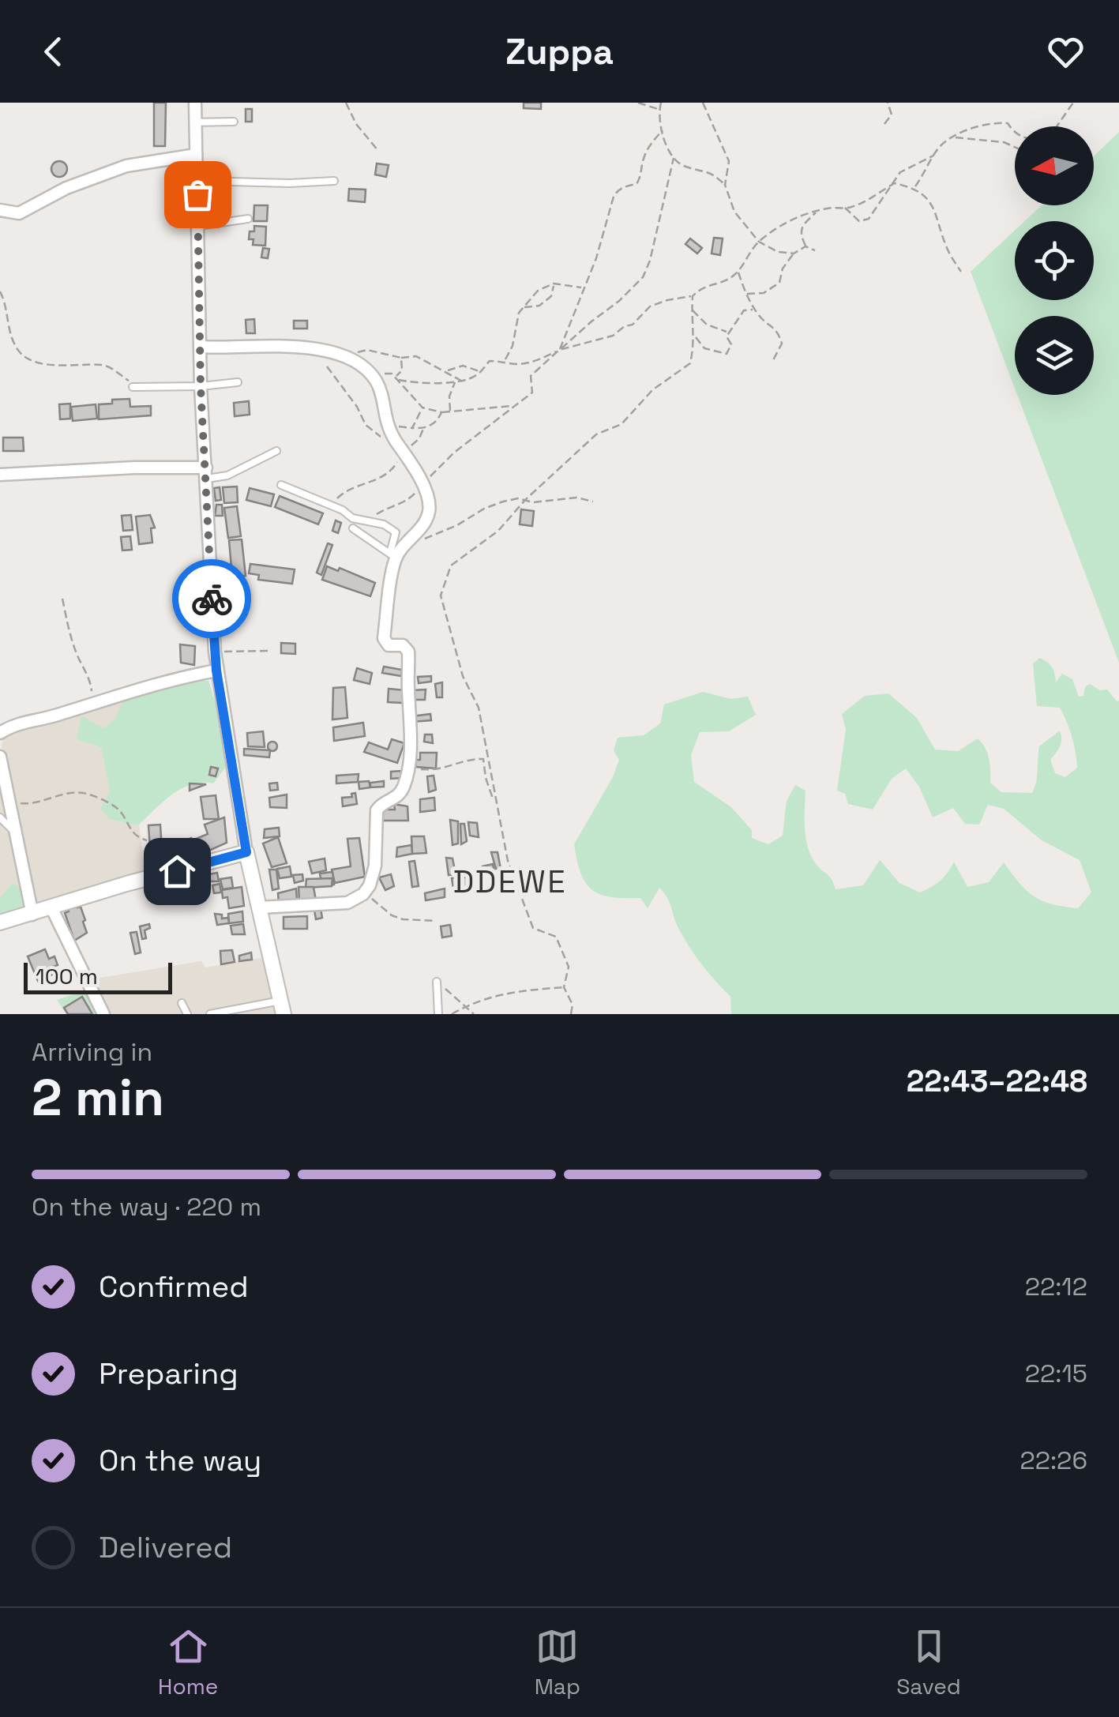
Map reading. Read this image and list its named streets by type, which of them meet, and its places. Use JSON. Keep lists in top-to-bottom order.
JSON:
{
  "districts": ["DDEWE"],
  "scale_bar": "100 m",
  "north": "left",
  "page": {
    "header": "Zuppa",
    "scale": "100 m",
    "heading": ["2 min", "Arriving in", "22:43–22:48"],
    "bar": "On the way · 220 m",
    "list": [
      ["Confirmed", "22:12"],
      ["Preparing", "22:15"],
      ["On the way", "22:26"],
      "Delivered"
    ],
    "tabs": ["Home", "Map", "Saved"]
  }
}
